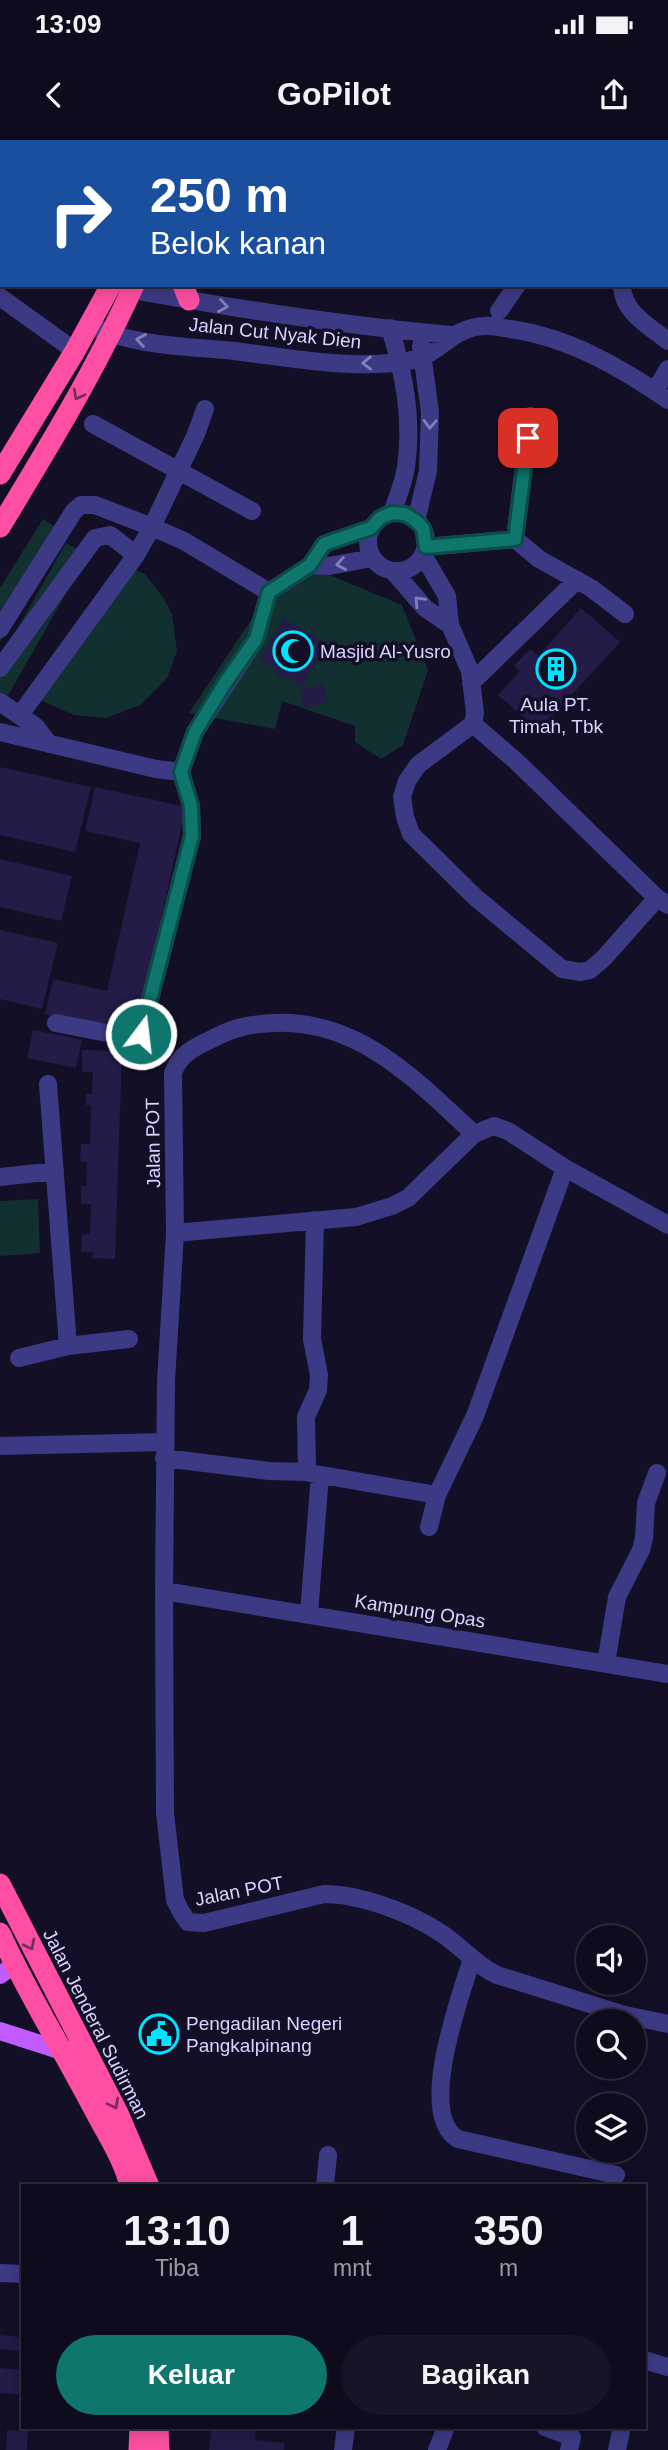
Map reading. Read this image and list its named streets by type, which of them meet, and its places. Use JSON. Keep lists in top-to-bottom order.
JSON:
{
  "streets": {
    "highway": ["Jalan Jenderal Sudirman"],
    "street": ["Jalan Cut Nyak Dien", "Jalan POT", "Kampung Opas"]
  },
  "crossings": [
    ["Jalan POT", "Kampung Opas"]
  ],
  "places": {
    "mosque": ["Masjid Al-Yusro"],
    "building": ["Aula PT. Timah, Tbk"],
    "public building": ["Pengadilan Negeri Pangkalpinang"]
  },
  "page": {
    "status": "13:09",
    "header": "GoPilot",
    "turn": ["250 m", "Belok kanan"],
    "eta": [
      "13:10",
      "Tiba",
      "1",
      "mnt",
      "350",
      "m"
    ],
    "buttons": ["Keluar", "Bagikan"]
  }
}
